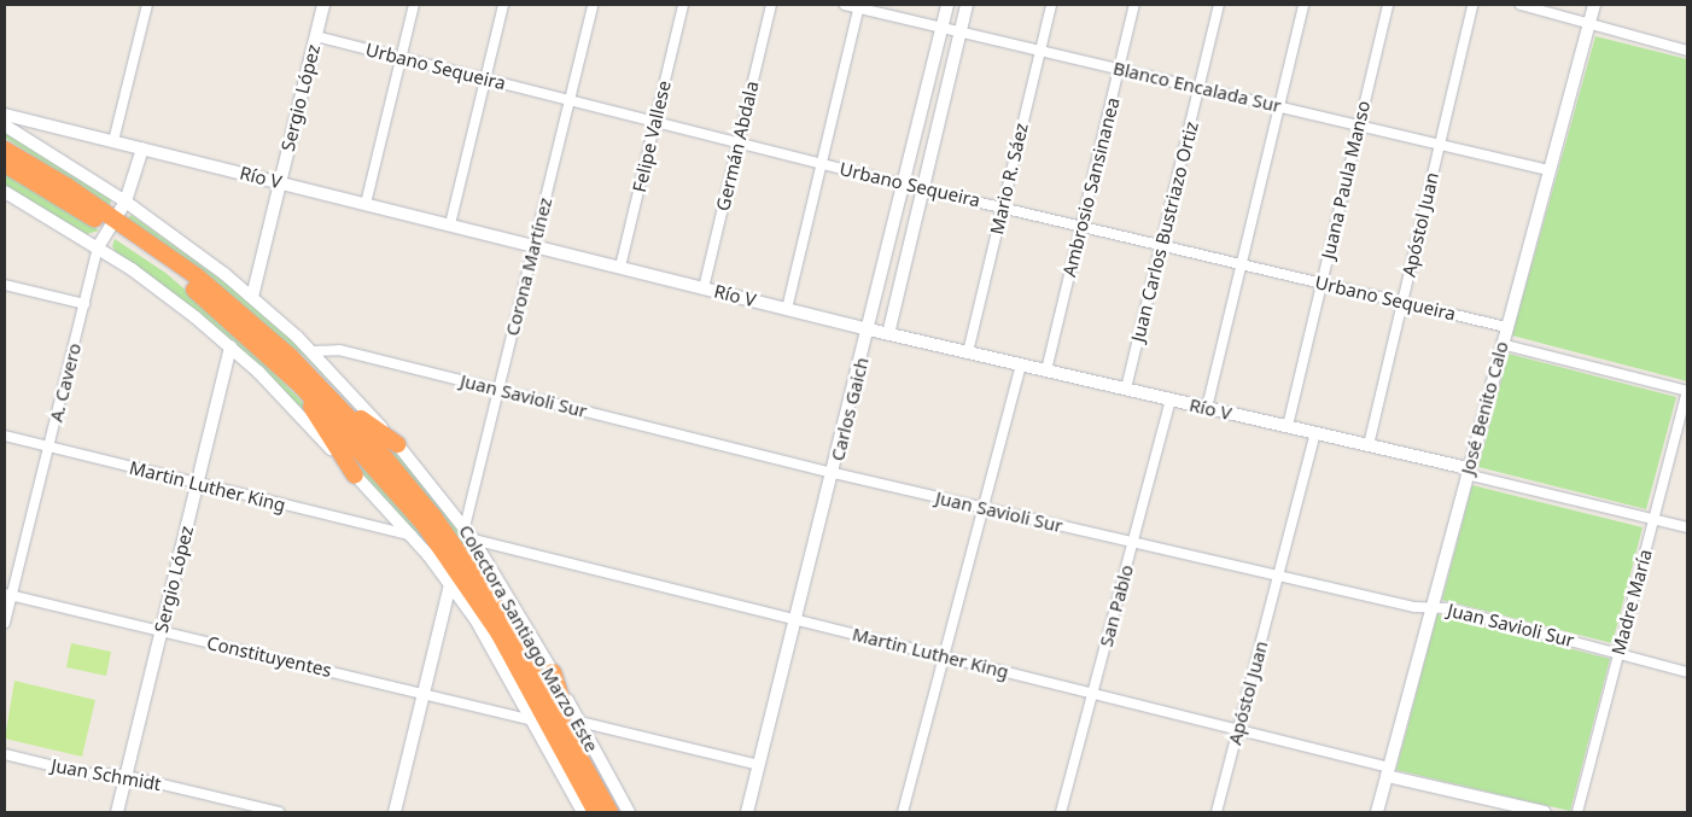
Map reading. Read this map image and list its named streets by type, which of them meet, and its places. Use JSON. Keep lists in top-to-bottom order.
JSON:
{
  "streets": {
    "street": [
      "Urbano Sequeira",
      "Blanco Encalada Sur",
      "Sergio López",
      "Felipe Vallese",
      "Germán Abdala",
      "Río V",
      "Mario R. Sáez",
      "Juana Paula Manso",
      "Ambrosio Sansinanea",
      "Apóstol Juan",
      "Juan Carlos Bustriazo Ortiz",
      "Corona Martínez",
      "A. Cavero",
      "Juan Savioli Sur",
      "José Benito Calo",
      "Carlos Gaich",
      "Martin Luther King",
      "Madre María",
      "San Pablo",
      "Colectora Santiago Marzo Este",
      "Constituyentes",
      "Juan Schmidt"
    ]
  },
  "crossings": [
    ["Urbano Sequeira", "Sergio López"],
    ["Urbano Sequeira", "Felipe Vallese"],
    ["Urbano Sequeira", "Germán Abdala"],
    ["Urbano Sequeira", "Mario R. Sáez"],
    ["Urbano Sequeira", "Juana Paula Manso"],
    ["Urbano Sequeira", "Ambrosio Sansinanea"],
    ["Urbano Sequeira", "Apóstol Juan"],
    ["Urbano Sequeira", "Juan Carlos Bustriazo Ortiz"],
    ["Urbano Sequeira", "Corona Martínez"],
    ["Urbano Sequeira", "José Benito Calo"],
    ["Urbano Sequeira", "Carlos Gaich"],
    ["Blanco Encalada Sur", "Mario R. Sáez"],
    ["Blanco Encalada Sur", "Juana Paula Manso"],
    ["Blanco Encalada Sur", "Ambrosio Sansinanea"],
    ["Blanco Encalada Sur", "Apóstol Juan"],
    ["Blanco Encalada Sur", "Juan Carlos Bustriazo Ortiz"],
    ["Blanco Encalada Sur", "José Benito Calo"],
    ["Blanco Encalada Sur", "Carlos Gaich"],
    ["Sergio López", "Río V"],
    ["Sergio López", "Martin Luther King"],
    ["Sergio López", "Colectora Santiago Marzo Este"],
    ["Sergio López", "Constituyentes"],
    ["Sergio López", "Juan Schmidt"],
    ["Felipe Vallese", "Río V"],
    ["Germán Abdala", "Río V"],
    ["Río V", "Mario R. Sáez"],
    ["Río V", "Juana Paula Manso"],
    ["Río V", "Ambrosio Sansinanea"],
    ["Río V", "Apóstol Juan"],
    ["Río V", "Juan Carlos Bustriazo Ortiz"],
    ["Río V", "Corona Martínez"],
    ["Río V", "A. Cavero"],
    ["Río V", "José Benito Calo"],
    ["Río V", "Carlos Gaich"],
    ["Río V", "Madre María"],
    ["Río V", "San Pablo"],
    ["Apóstol Juan", "Juan Savioli Sur"],
    ["Apóstol Juan", "Martin Luther King"],
    ["Corona Martínez", "Juan Savioli Sur"],
    ["Corona Martínez", "Colectora Santiago Marzo Este"],
    ["A. Cavero", "Martin Luther King"],
    ["A. Cavero", "Colectora Santiago Marzo Este"],
    ["A. Cavero", "Constituyentes"],
    ["Juan Savioli Sur", "José Benito Calo"],
    ["Juan Savioli Sur", "Carlos Gaich"],
    ["Juan Savioli Sur", "Madre María"],
    ["Juan Savioli Sur", "San Pablo"],
    ["Juan Savioli Sur", "Colectora Santiago Marzo Este"],
    ["José Benito Calo", "Martin Luther King"],
    ["Carlos Gaich", "Martin Luther King"],
    ["Martin Luther King", "San Pablo"],
    ["Martin Luther King", "Colectora Santiago Marzo Este"],
    ["Colectora Santiago Marzo Este", "Constituyentes"]
  ]
}
